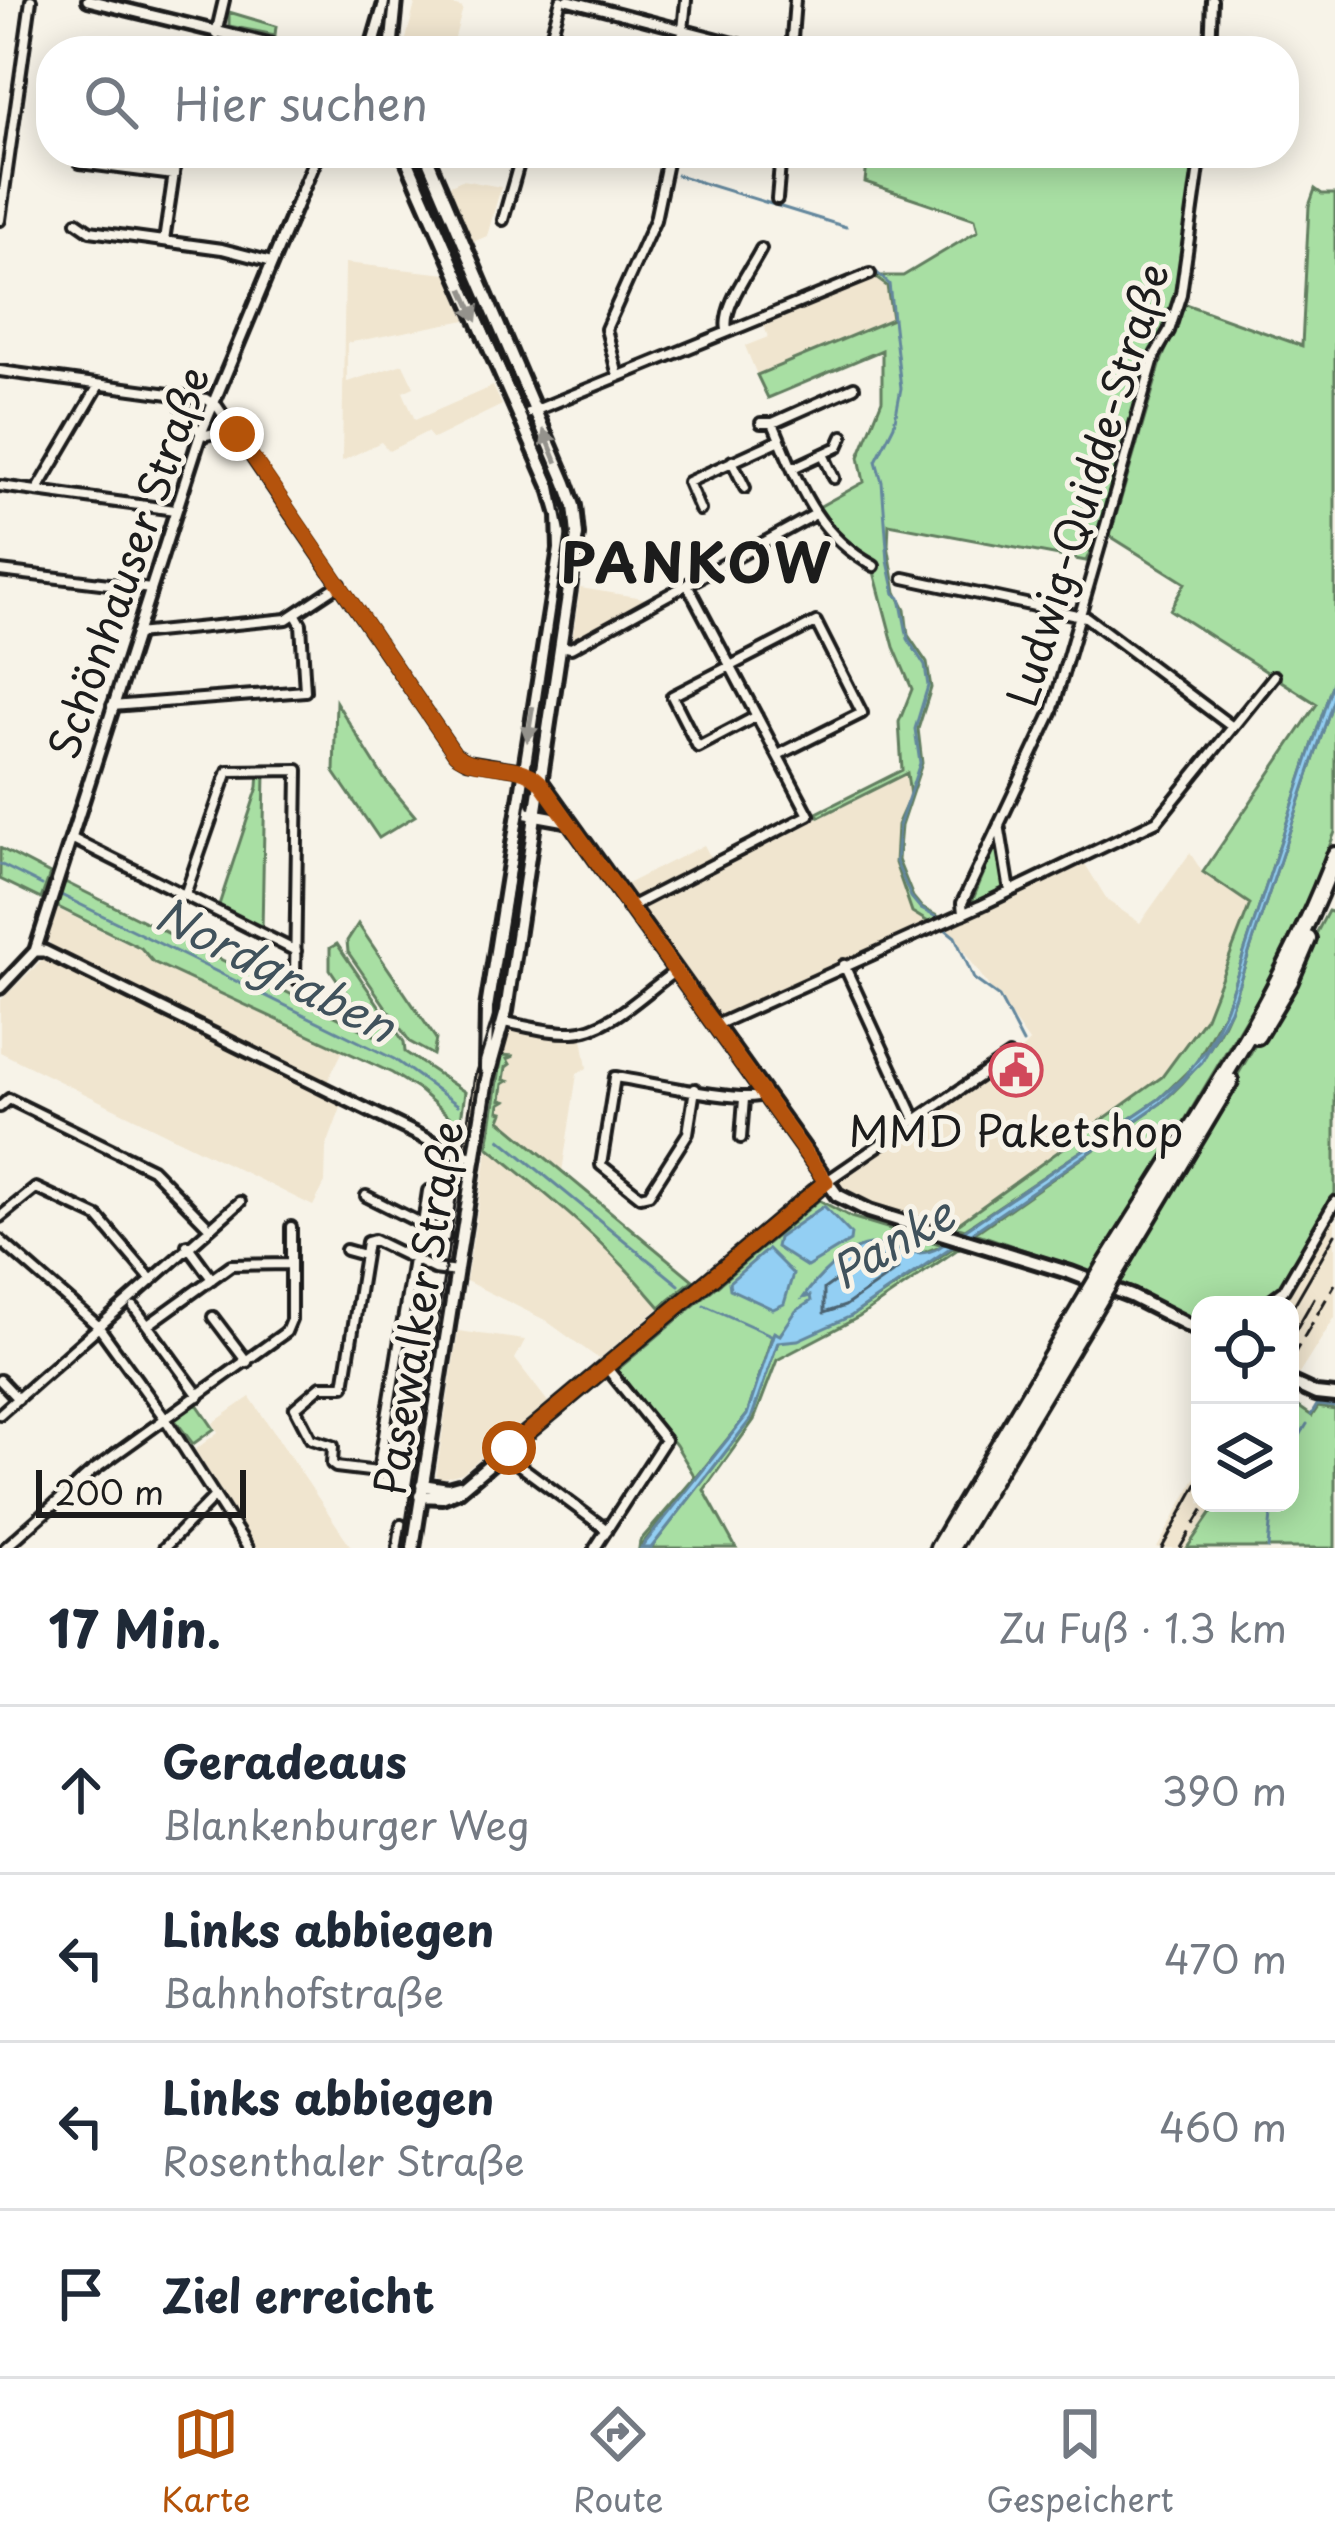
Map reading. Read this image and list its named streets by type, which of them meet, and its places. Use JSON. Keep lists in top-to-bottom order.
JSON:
{
  "streets": {
    "main road": ["Pasewalker Straße"],
    "street": ["Ludwig-Quidde-Straße", "Schönhauser Straße"]
  },
  "districts": ["PANKOW"],
  "water": ["Nordgraben", "Panke"],
  "places": {
    "public building": ["MMD Paketshop"]
  },
  "scale_bar": "200 m",
  "page": {
    "search": "Hier suchen",
    "scale": "200 m",
    "heading": ["17 Min.", "Zu Fuß · 1.3 km"],
    "list": [
      ["Geradeaus", "Blankenburger Weg", "390 m"],
      ["Links abbiegen", "Bahnhofstraße", "470 m"],
      ["Links abbiegen", "Rosenthaler Straße", "460 m"],
      "Ziel erreicht"
    ],
    "nav": ["Karte", "Route", "Gespeichert"]
  }
}
